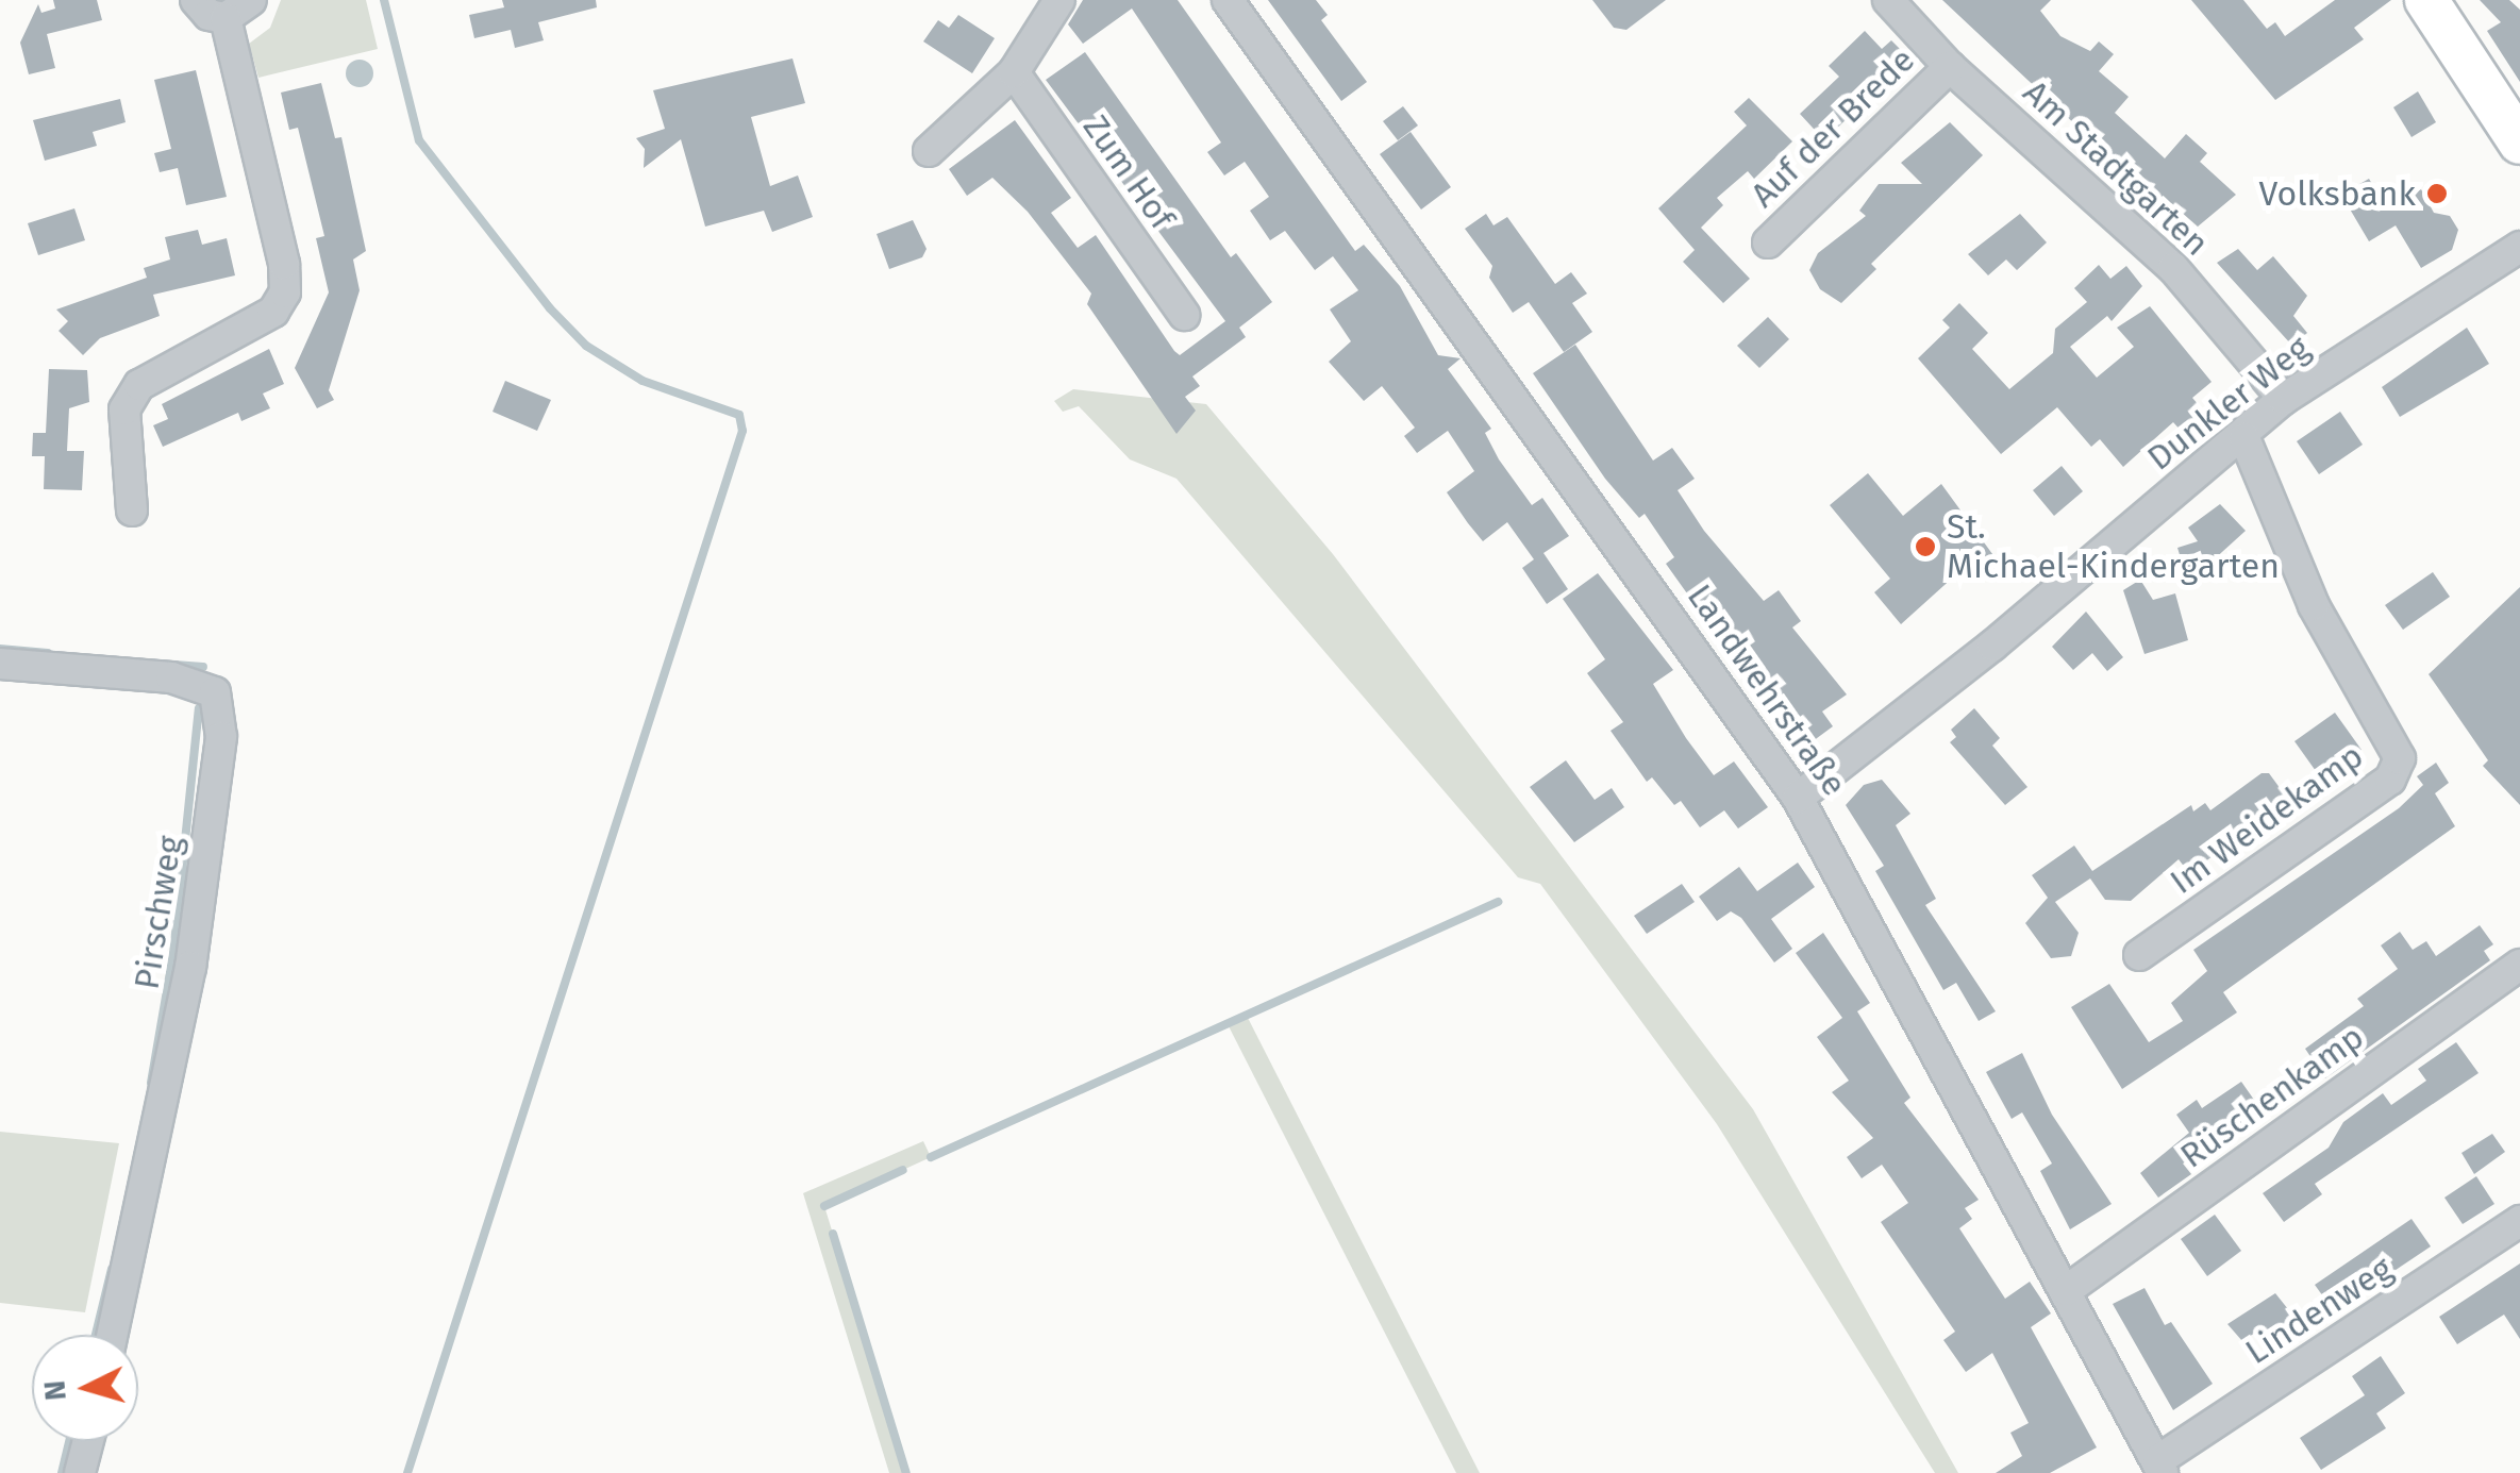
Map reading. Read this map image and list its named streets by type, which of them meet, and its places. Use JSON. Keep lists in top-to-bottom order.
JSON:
{
  "streets": {
    "street": [
      "Auf der Brede",
      "Am Stadtgarten",
      "Zum Hof",
      "Dunkler Weg",
      "Landwehrstraße",
      "Im Weidekamp",
      "Pirschweg",
      "Rüschenkamp",
      "Lindenweg"
    ]
  },
  "crossings": [
    ["Auf der Brede", "Am Stadtgarten"],
    ["Am Stadtgarten", "Dunkler Weg"],
    ["Dunkler Weg", "Landwehrstraße"],
    ["Dunkler Weg", "Im Weidekamp"],
    ["Landwehrstraße", "Rüschenkamp"],
    ["Landwehrstraße", "Lindenweg"]
  ],
  "places": ["Volksbank", "St. Michael-Kindergarten"],
  "north": "left"
}
